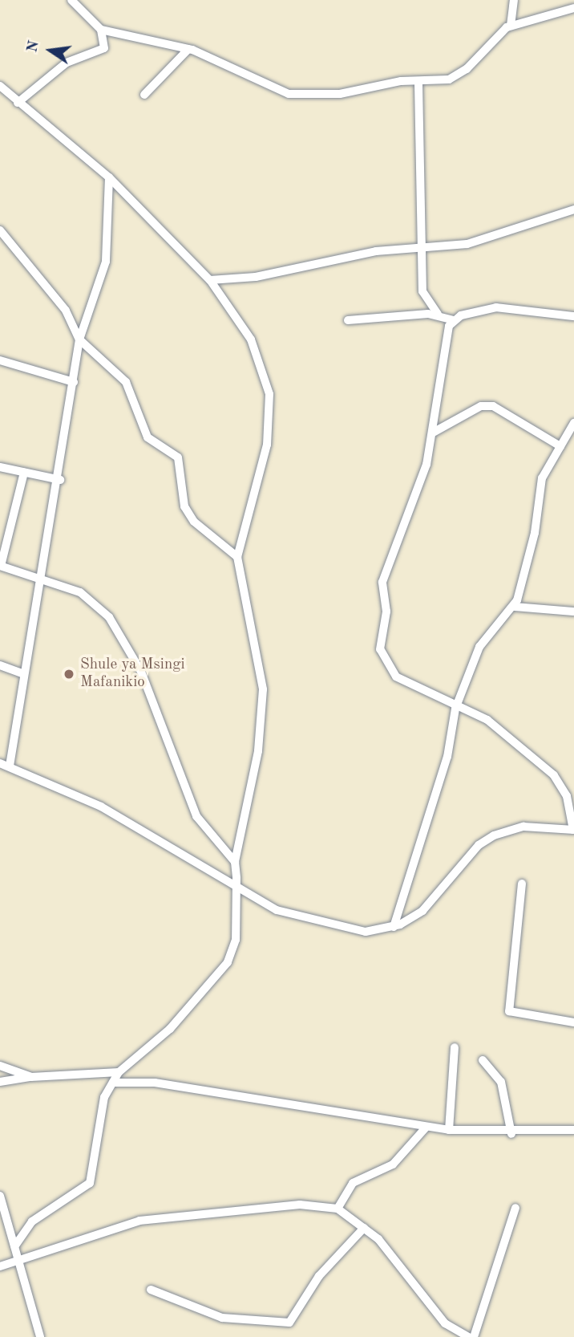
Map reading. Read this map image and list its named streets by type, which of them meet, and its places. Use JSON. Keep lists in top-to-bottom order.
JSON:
{
  "places": ["Shule ya Msingi Mafanikio"],
  "north": "left"
}
